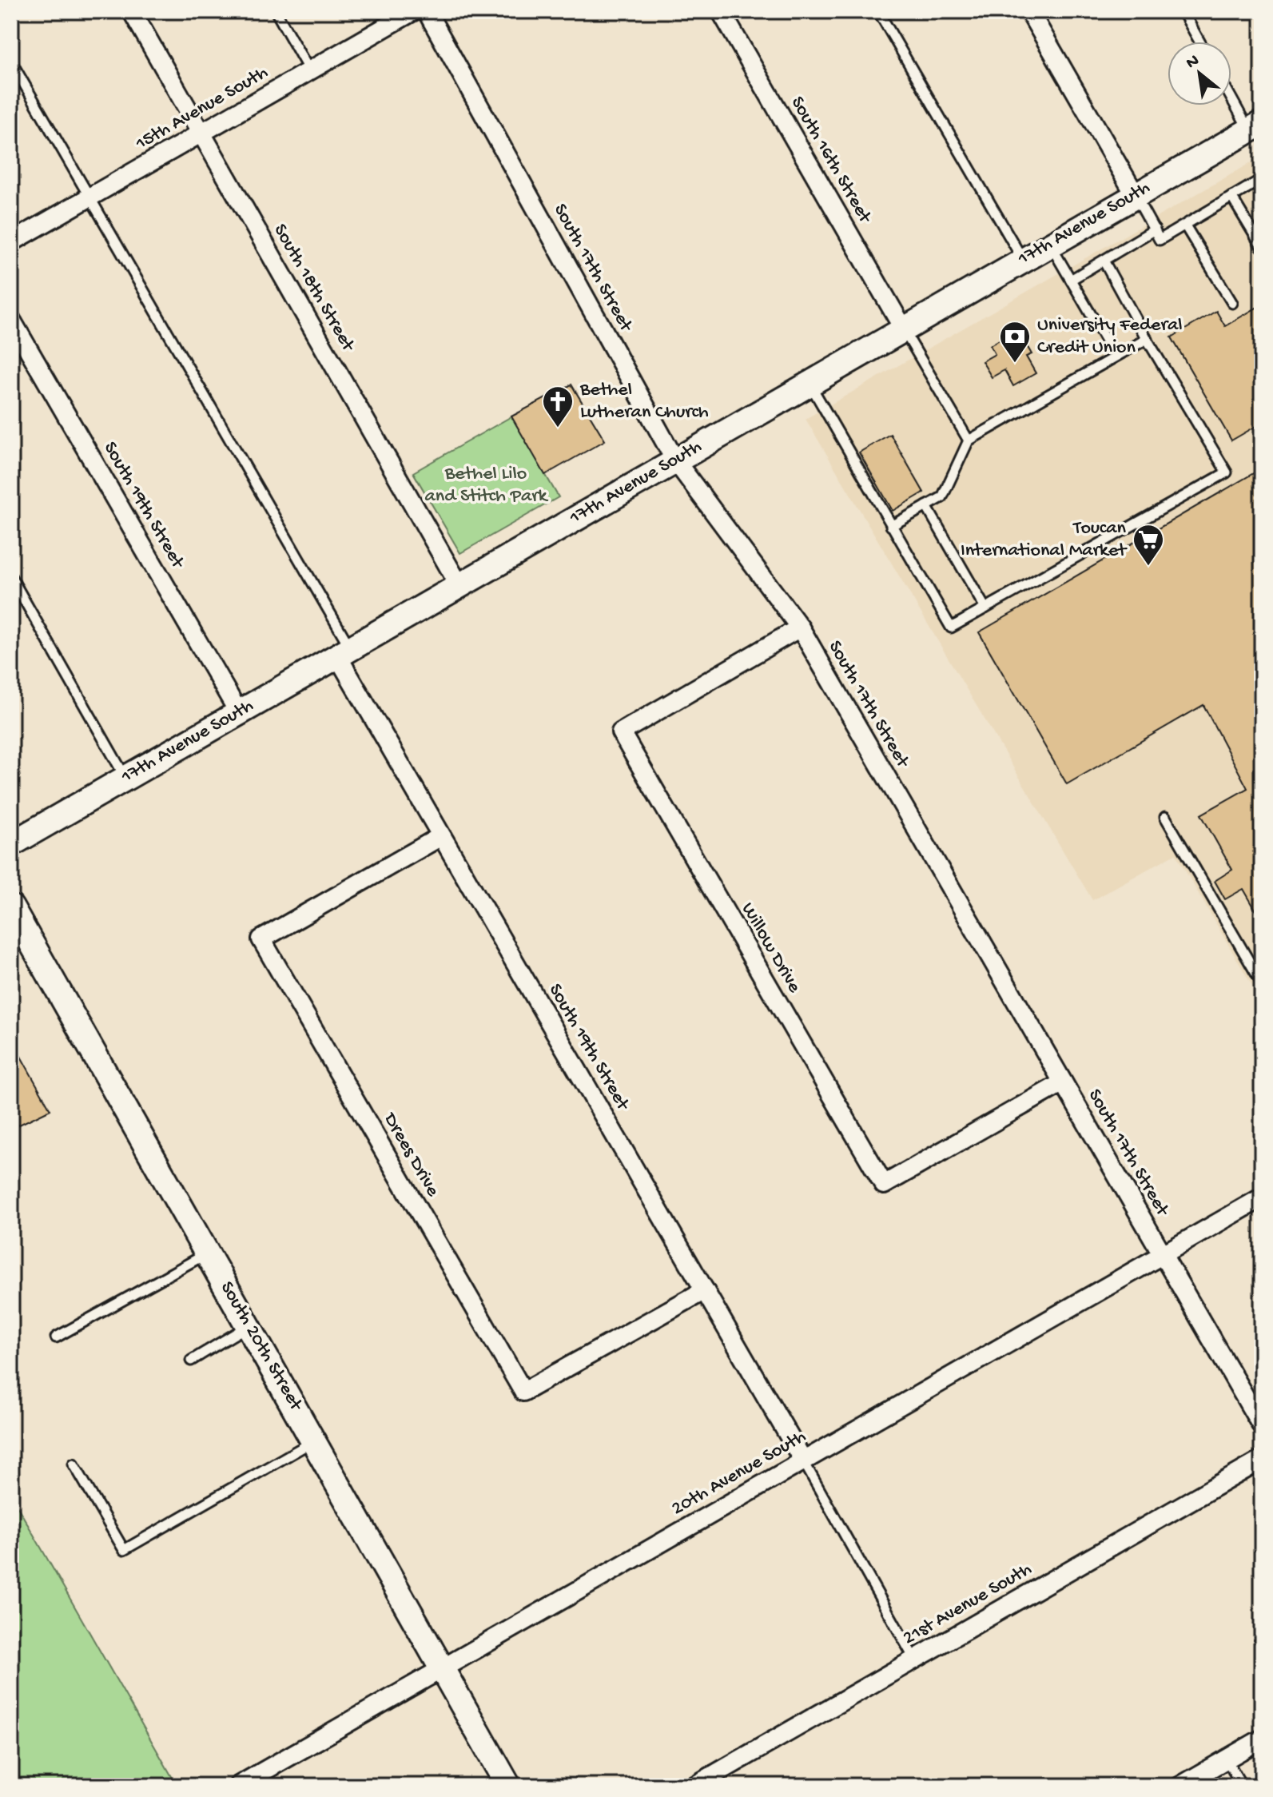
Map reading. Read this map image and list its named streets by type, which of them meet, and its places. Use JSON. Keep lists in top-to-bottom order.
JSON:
{
  "streets": {
    "street": [
      "15th Avenue South",
      "South 16th Street",
      "17th Avenue South",
      "South 17th Street",
      "South 18th Street",
      "South 19th Street",
      "Willow Drive",
      "Drees Drive",
      "South 20th Street",
      "20th Avenue South",
      "21st Avenue South"
    ]
  },
  "crossings": [
    ["15th Avenue South", "South 18th Street"],
    ["South 16th Street", "17th Avenue South"],
    ["17th Avenue South", "South 17th Street"],
    ["17th Avenue South", "South 18th Street"],
    ["17th Avenue South", "South 19th Street"],
    ["South 17th Street", "Willow Drive"],
    ["South 17th Street", "20th Avenue South"],
    ["South 19th Street", "Drees Drive"],
    ["South 19th Street", "20th Avenue South"],
    ["South 20th Street", "20th Avenue South"]
  ],
  "parks": ["Bethel Lilo and Stitch Park"],
  "places": {
    "bank": ["University Federal Credit Union"],
    "church": ["Bethel Lutheran Church"],
    "supermarket": ["Toucan International Market"]
  },
  "north": "top left"
}
